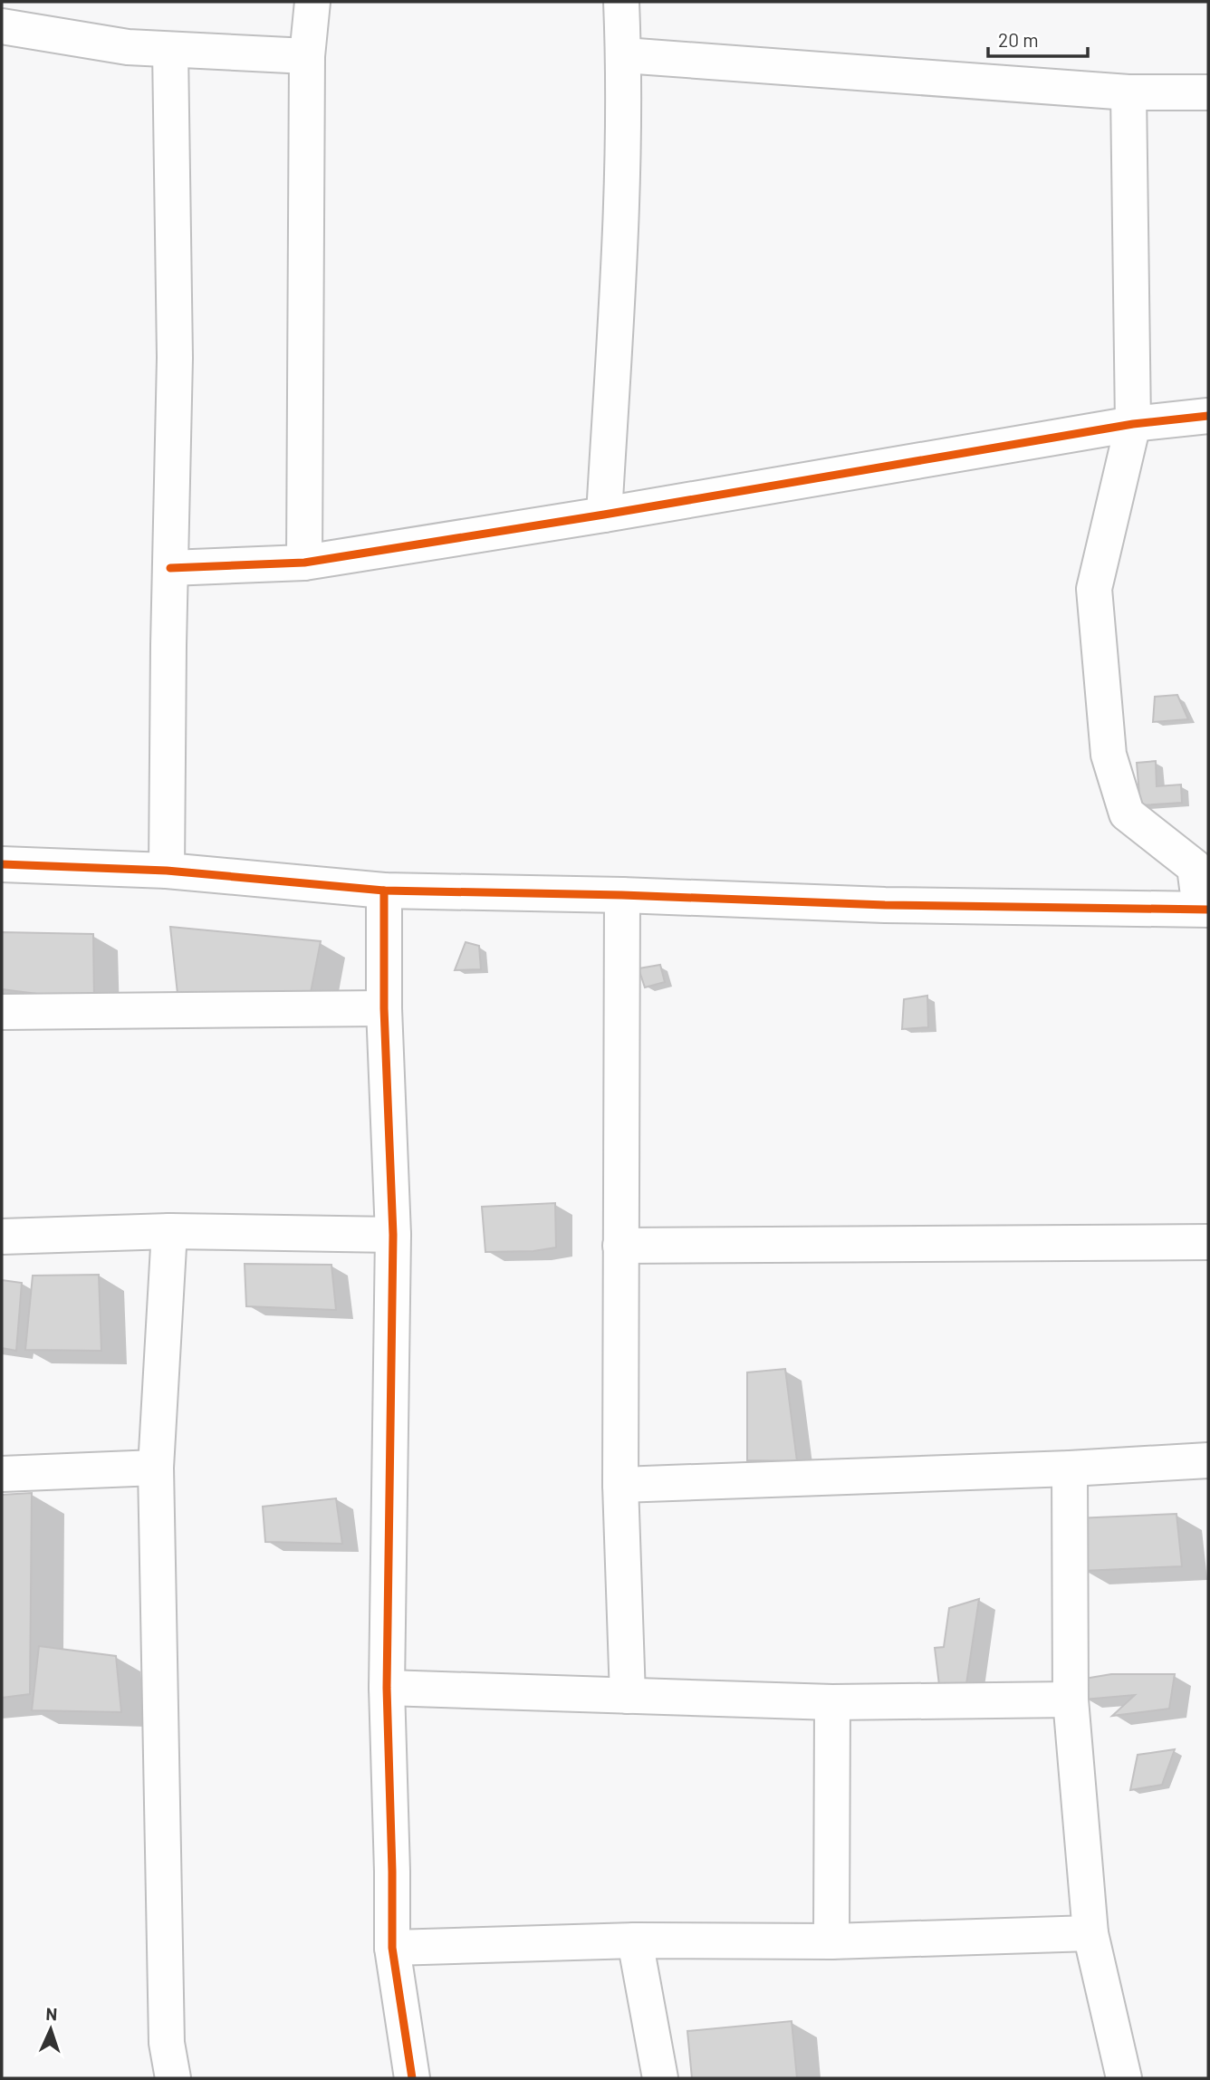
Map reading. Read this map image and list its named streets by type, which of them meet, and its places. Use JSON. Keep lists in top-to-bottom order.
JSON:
{
  "scale_bar": "20 m",
  "north": "top"
}
